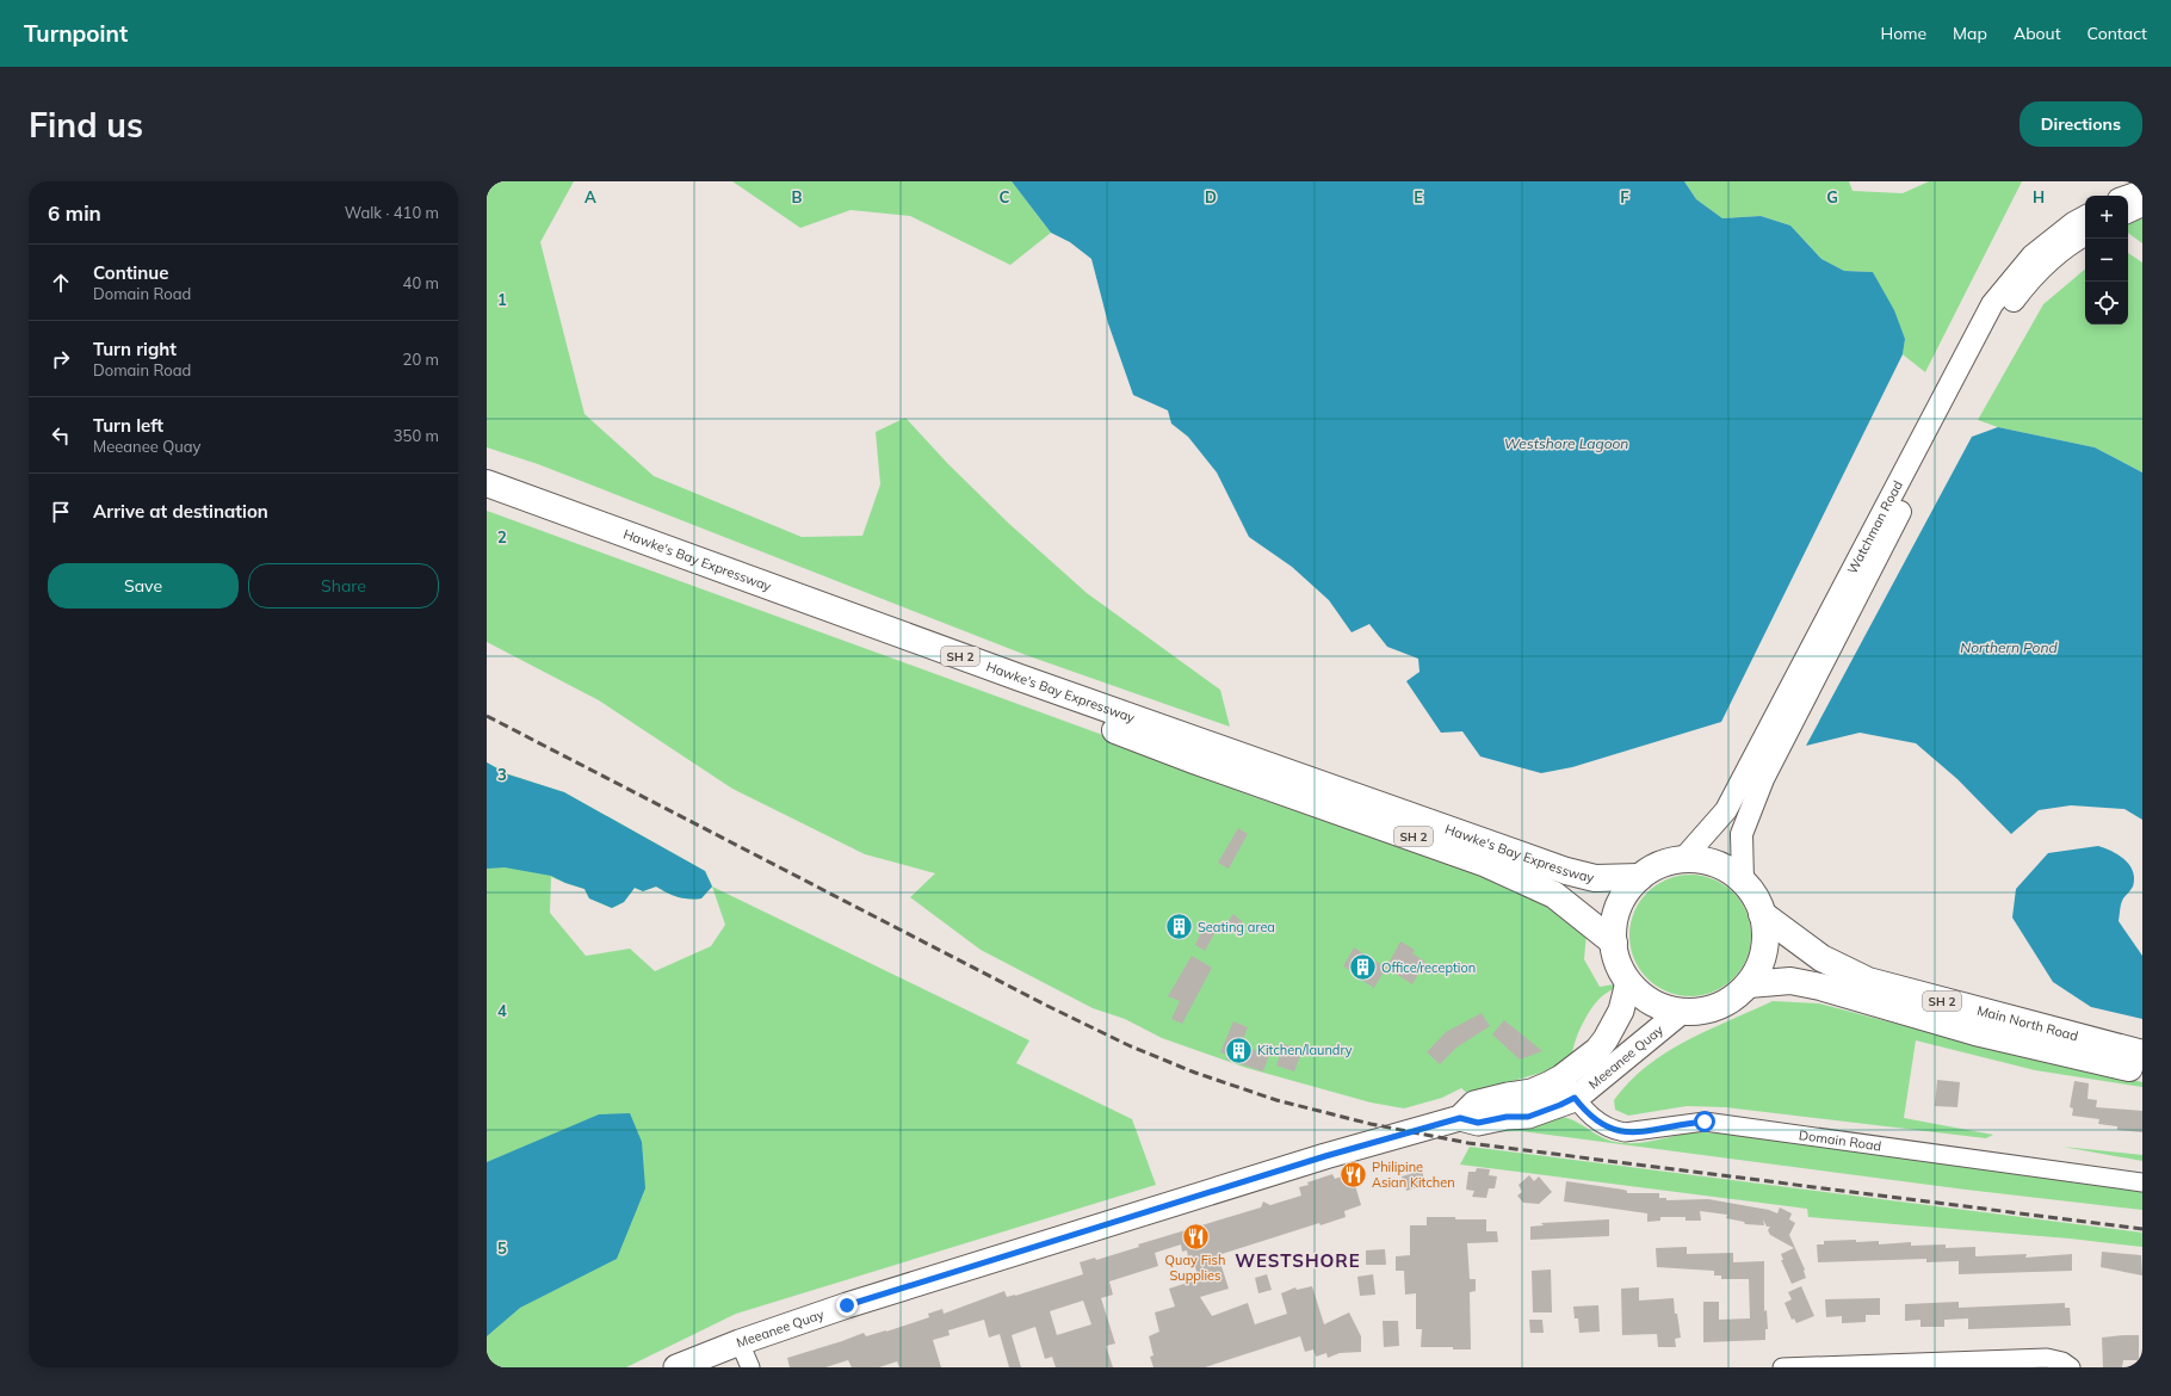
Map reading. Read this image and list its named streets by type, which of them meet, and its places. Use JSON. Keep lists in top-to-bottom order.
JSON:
{
  "streets": {
    "highway": ["Hawke's Bay Expressway", "SH 2", "Main North Road"],
    "main road": ["Meeanee Quay"],
    "street": ["Watchman Road", "Domain Road"]
  },
  "crossings": [
    ["Watchman Road", "Hawke's Bay Expressway"],
    ["Watchman Road", "SH 2"],
    ["Watchman Road", "Main North Road"],
    ["Watchman Road", "Meeanee Quay"],
    ["Hawke's Bay Expressway", "SH 2"],
    ["Hawke's Bay Expressway", "Main North Road"],
    ["Hawke's Bay Expressway", "Meeanee Quay"],
    ["SH 2", "Main North Road"],
    ["SH 2", "Meeanee Quay"],
    ["Main North Road", "Meeanee Quay"],
    ["Meeanee Quay", "Domain Road"]
  ],
  "districts": ["WESTSHORE"],
  "water": ["Westshore Lagoon", "Northern Pond"],
  "places": {
    "building": ["Seating area", "Office/reception", "Kitchen/laundry"],
    "restaurant": ["Philipine Asian Kitchen", "Quay Fish Supplies"]
  },
  "page": {
    "header": "Turnpoint",
    "nav": [
      "Home",
      "Map",
      "About",
      "Contact"
    ],
    "buttons": [
      "Directions",
      ["Save", "Share"]
    ],
    "title": "Find us",
    "heading": ["6 min", "Walk · 410 m"],
    "map_buttons": ["+", "−"],
    "list": [
      ["Continue", "Domain Road", "40 m"],
      ["Turn right", "Domain Road", "20 m"],
      ["Turn left", "Meeanee Quay", "350 m"],
      "Arrive at destination"
    ]
  },
  "grid": {
    "columns": [
      "A",
      "B",
      "C",
      "D",
      "E",
      "F",
      "G",
      "H"
    ],
    "rows": [
      "1",
      "2",
      "3",
      "4",
      "5"
    ]
  }
}
